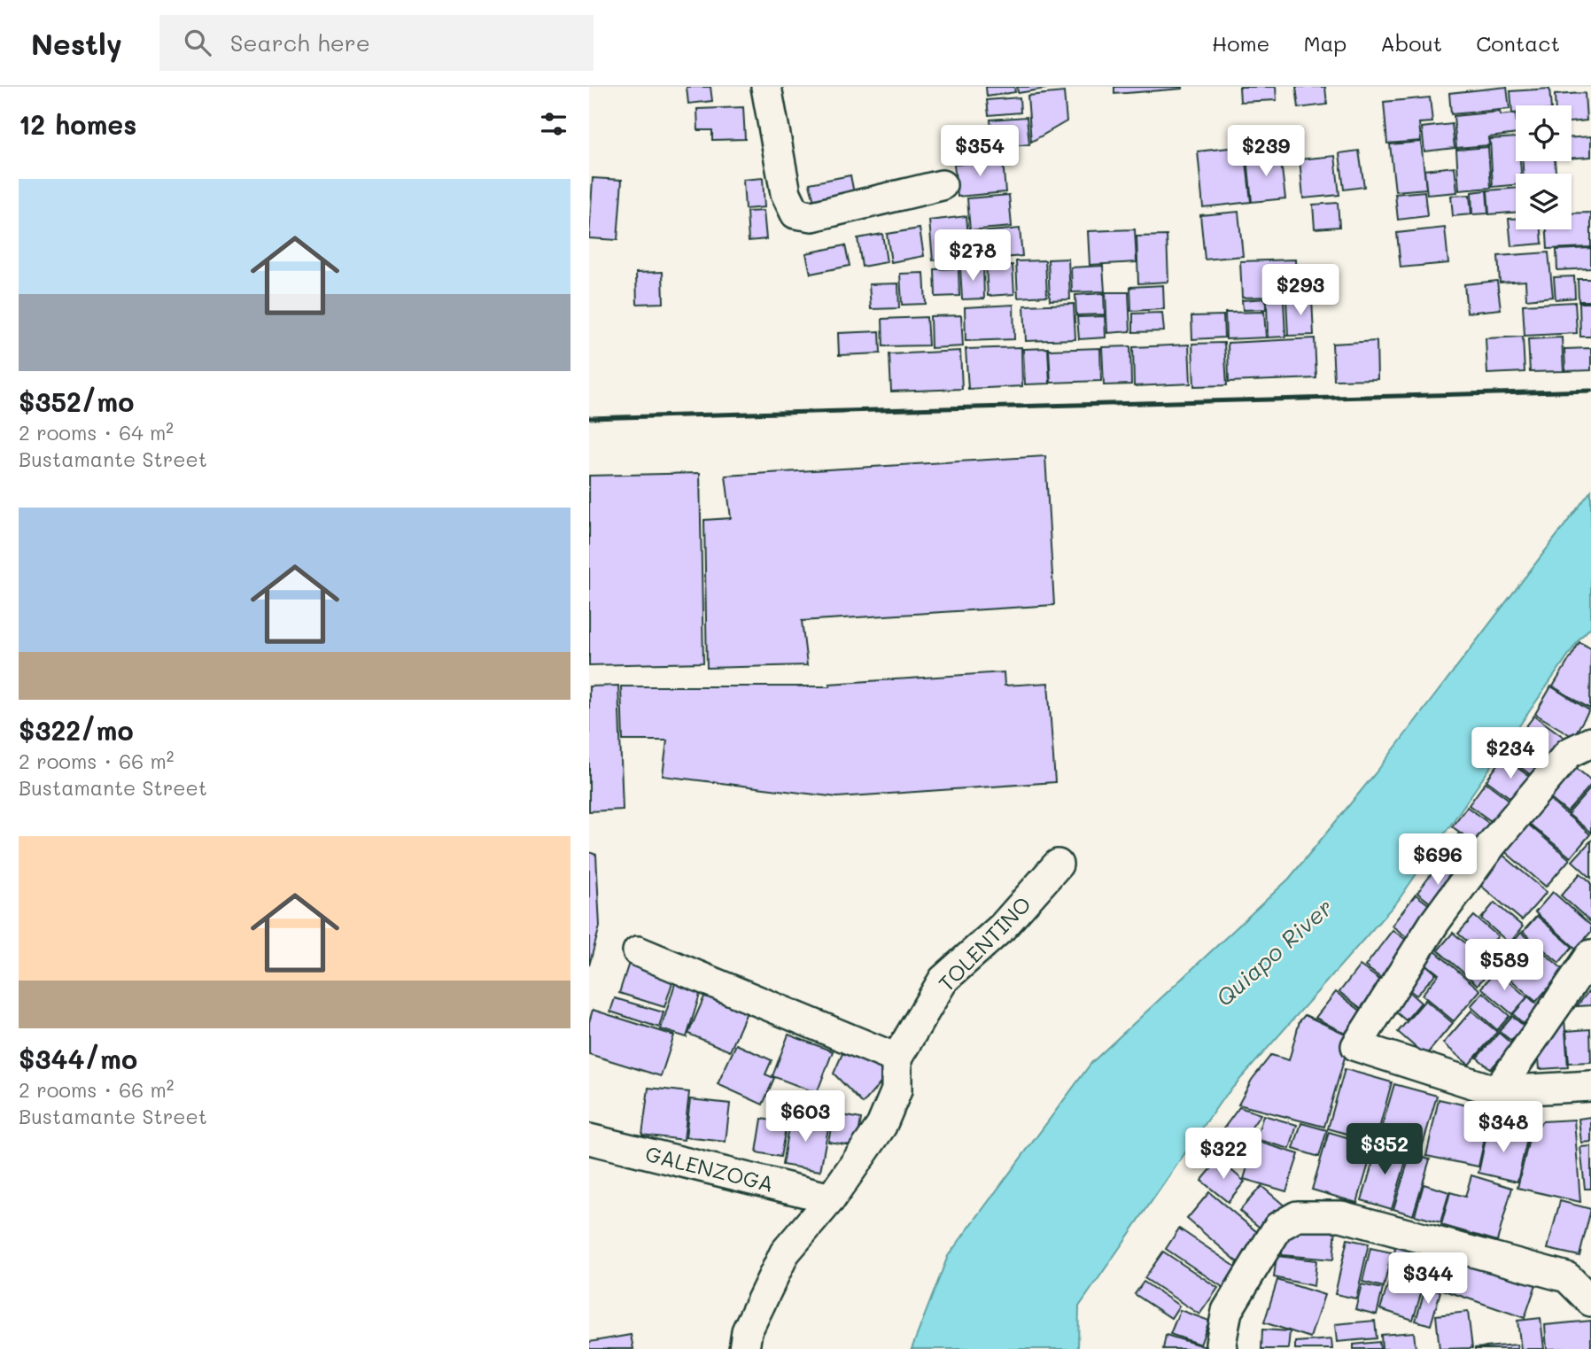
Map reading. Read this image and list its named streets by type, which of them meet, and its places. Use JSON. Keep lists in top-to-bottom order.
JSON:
{
  "streets": {
    "street": ["TOLENTINO", "GALENZOGA"]
  },
  "water": ["Quiapo River"],
  "page": {
    "header": "Nestly",
    "search": "Search here",
    "nav": [
      "Home",
      "Map",
      "About",
      "Contact"
    ],
    "heading": "12 homes",
    "price": [
      "$354",
      "$239",
      "$278",
      "$293",
      "$234",
      "$696",
      "$589",
      "$603",
      "$348",
      "$352",
      "$322",
      "$344"
    ],
    "list": [
      {
        "name": "$352/mo",
        "note": "2 rooms · 64 m² · Bustamante Street"
      },
      {
        "name": "$322/mo",
        "note": "2 rooms · 66 m² · Bustamante Street"
      },
      {
        "name": "$344/mo",
        "note": "2 rooms · 66 m² · Bustamante Street"
      }
    ]
  }
}
